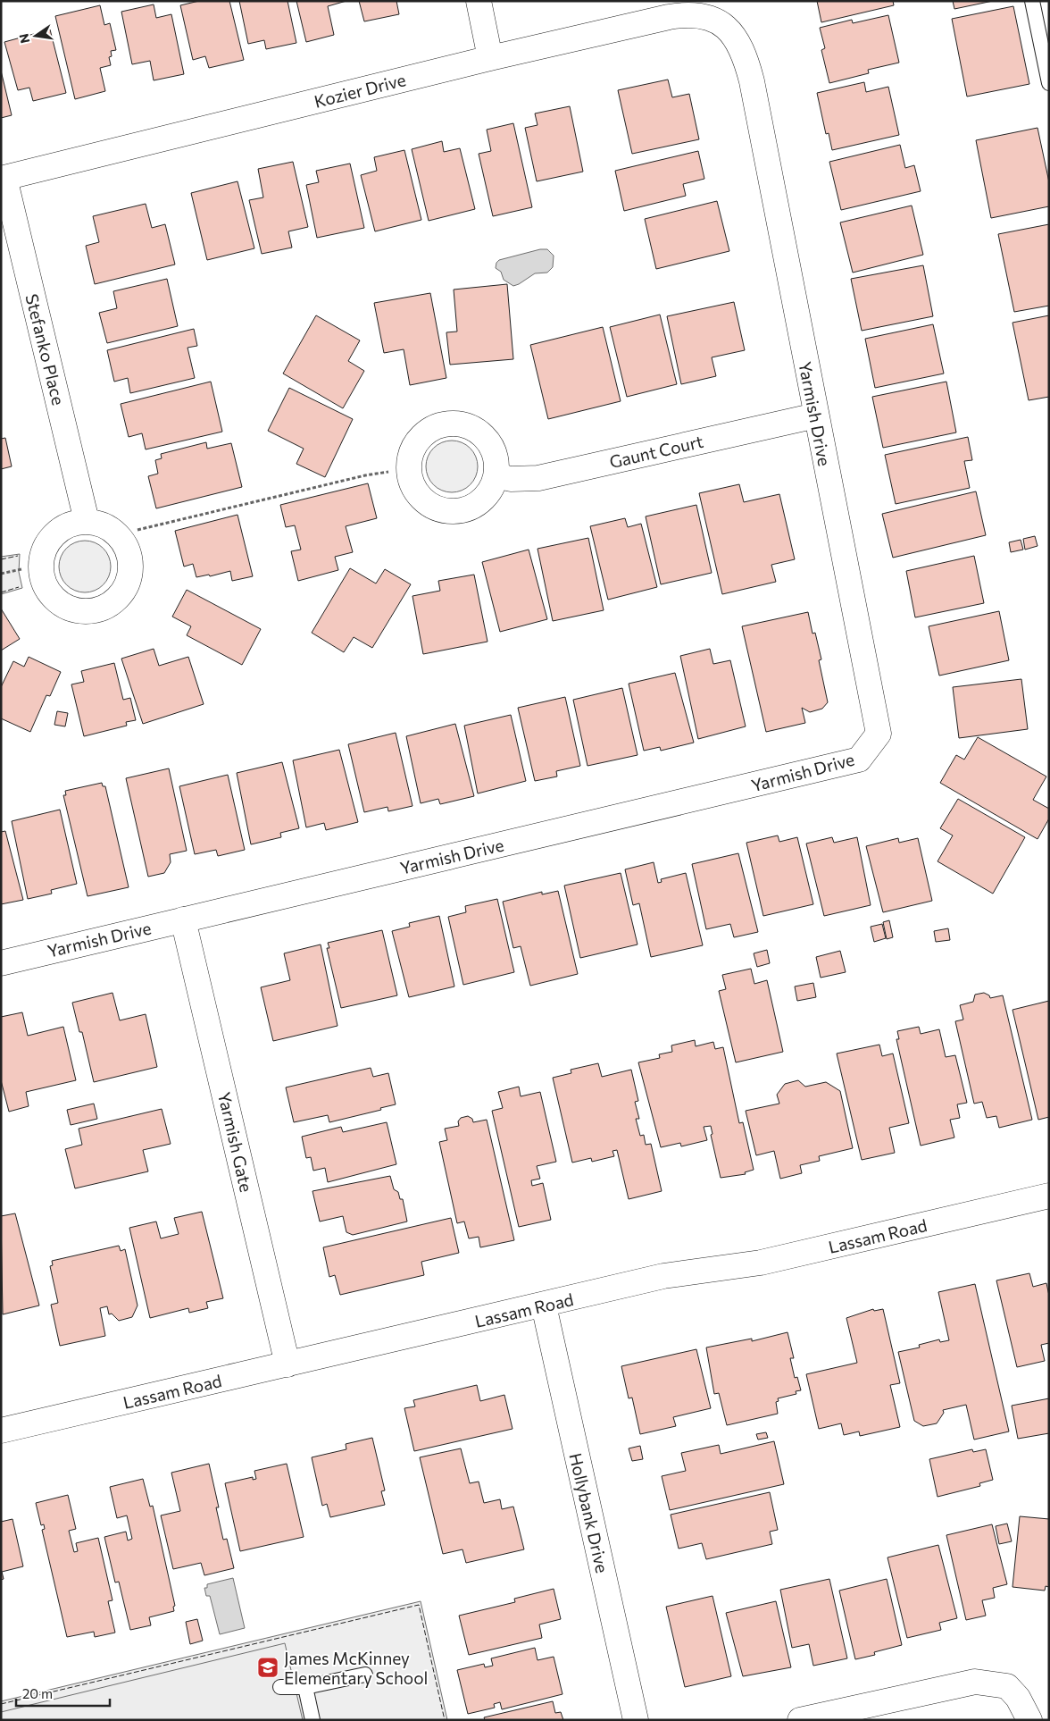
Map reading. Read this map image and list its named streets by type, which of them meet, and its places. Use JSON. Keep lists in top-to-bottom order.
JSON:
{
  "streets": {
    "street": [
      "Kozier Drive",
      "Stefanko Place",
      "Yarmish Drive",
      "Gaunt Court",
      "Yarmish Gate",
      "Lassam Road",
      "Hollybank Drive"
    ]
  },
  "crossings": [
    ["Kozier Drive", "Stefanko Place"],
    ["Kozier Drive", "Yarmish Drive"],
    ["Yarmish Drive", "Gaunt Court"],
    ["Yarmish Drive", "Yarmish Gate"],
    ["Yarmish Gate", "Lassam Road"],
    ["Lassam Road", "Hollybank Drive"]
  ],
  "places": {
    "school or university": ["James McKinney Elementary School"]
  },
  "scale_bar": "20 m",
  "north": "left"
}
